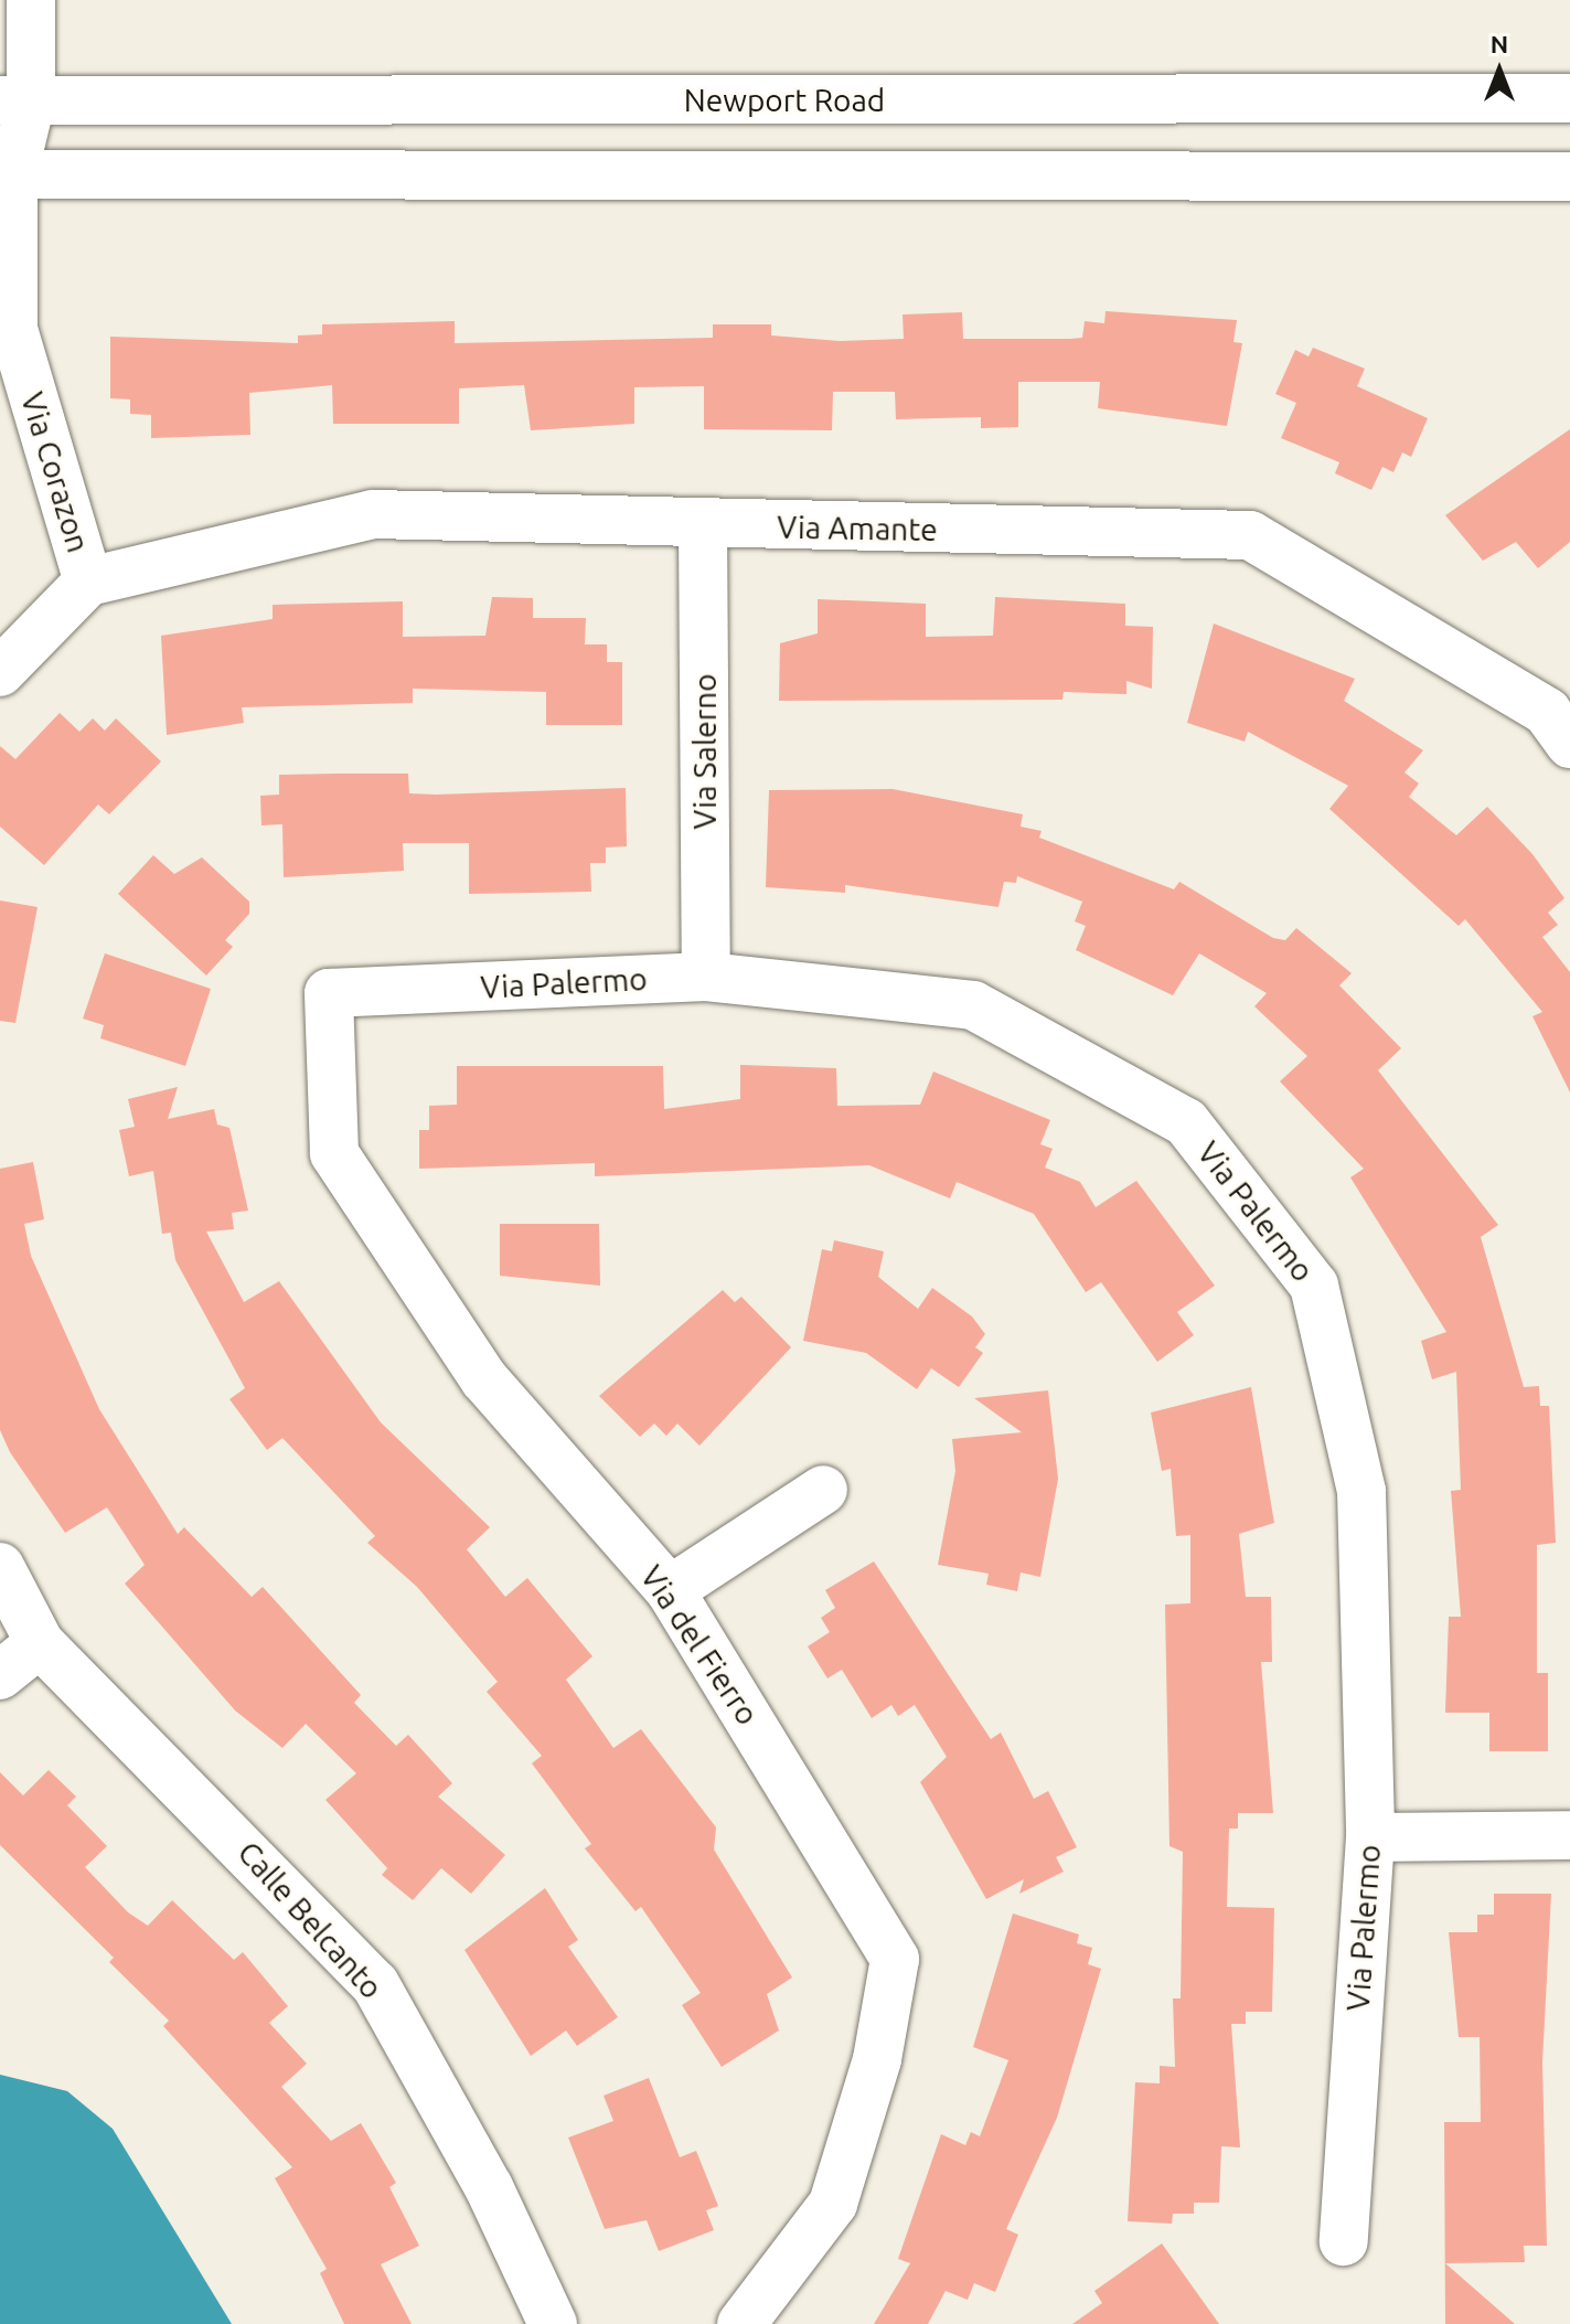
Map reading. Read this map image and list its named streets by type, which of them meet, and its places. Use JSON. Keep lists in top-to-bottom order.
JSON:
{
  "streets": {
    "street": [
      "Newport Road",
      "Via Corazon",
      "Via Amante",
      "Via Salerno",
      "Via Palermo",
      "Via del Fierro",
      "Calle Belcanto"
    ]
  },
  "crossings": [
    ["Newport Road", "Via Corazon"],
    ["Via Corazon", "Via Amante"],
    ["Via Amante", "Via Salerno"],
    ["Via Salerno", "Via Palermo"],
    ["Via Palermo", "Via del Fierro"]
  ],
  "north": "top"
}
